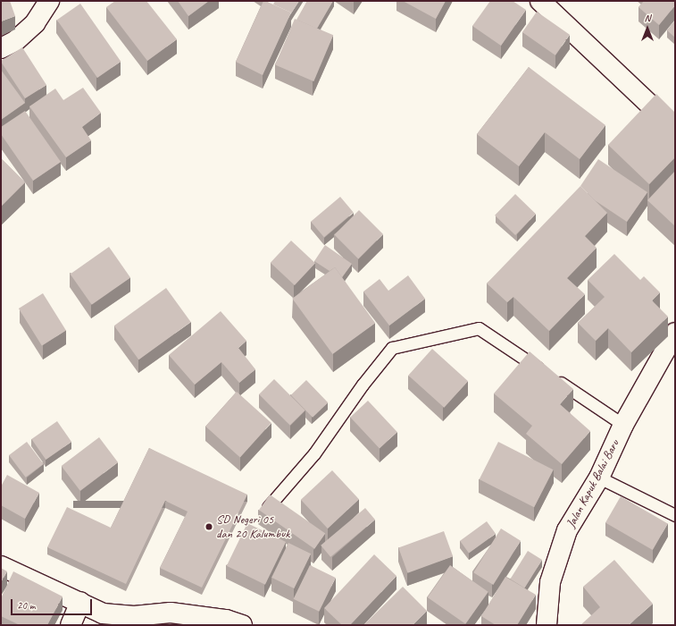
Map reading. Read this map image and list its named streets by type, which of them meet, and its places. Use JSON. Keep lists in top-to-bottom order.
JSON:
{
  "streets": {
    "street": ["Jalan Kapuk Balai Baru"]
  },
  "places": ["SD Negeri 05 dan 20 Kalumbuk"],
  "scale_bar": "20 m",
  "north": "top"
}
